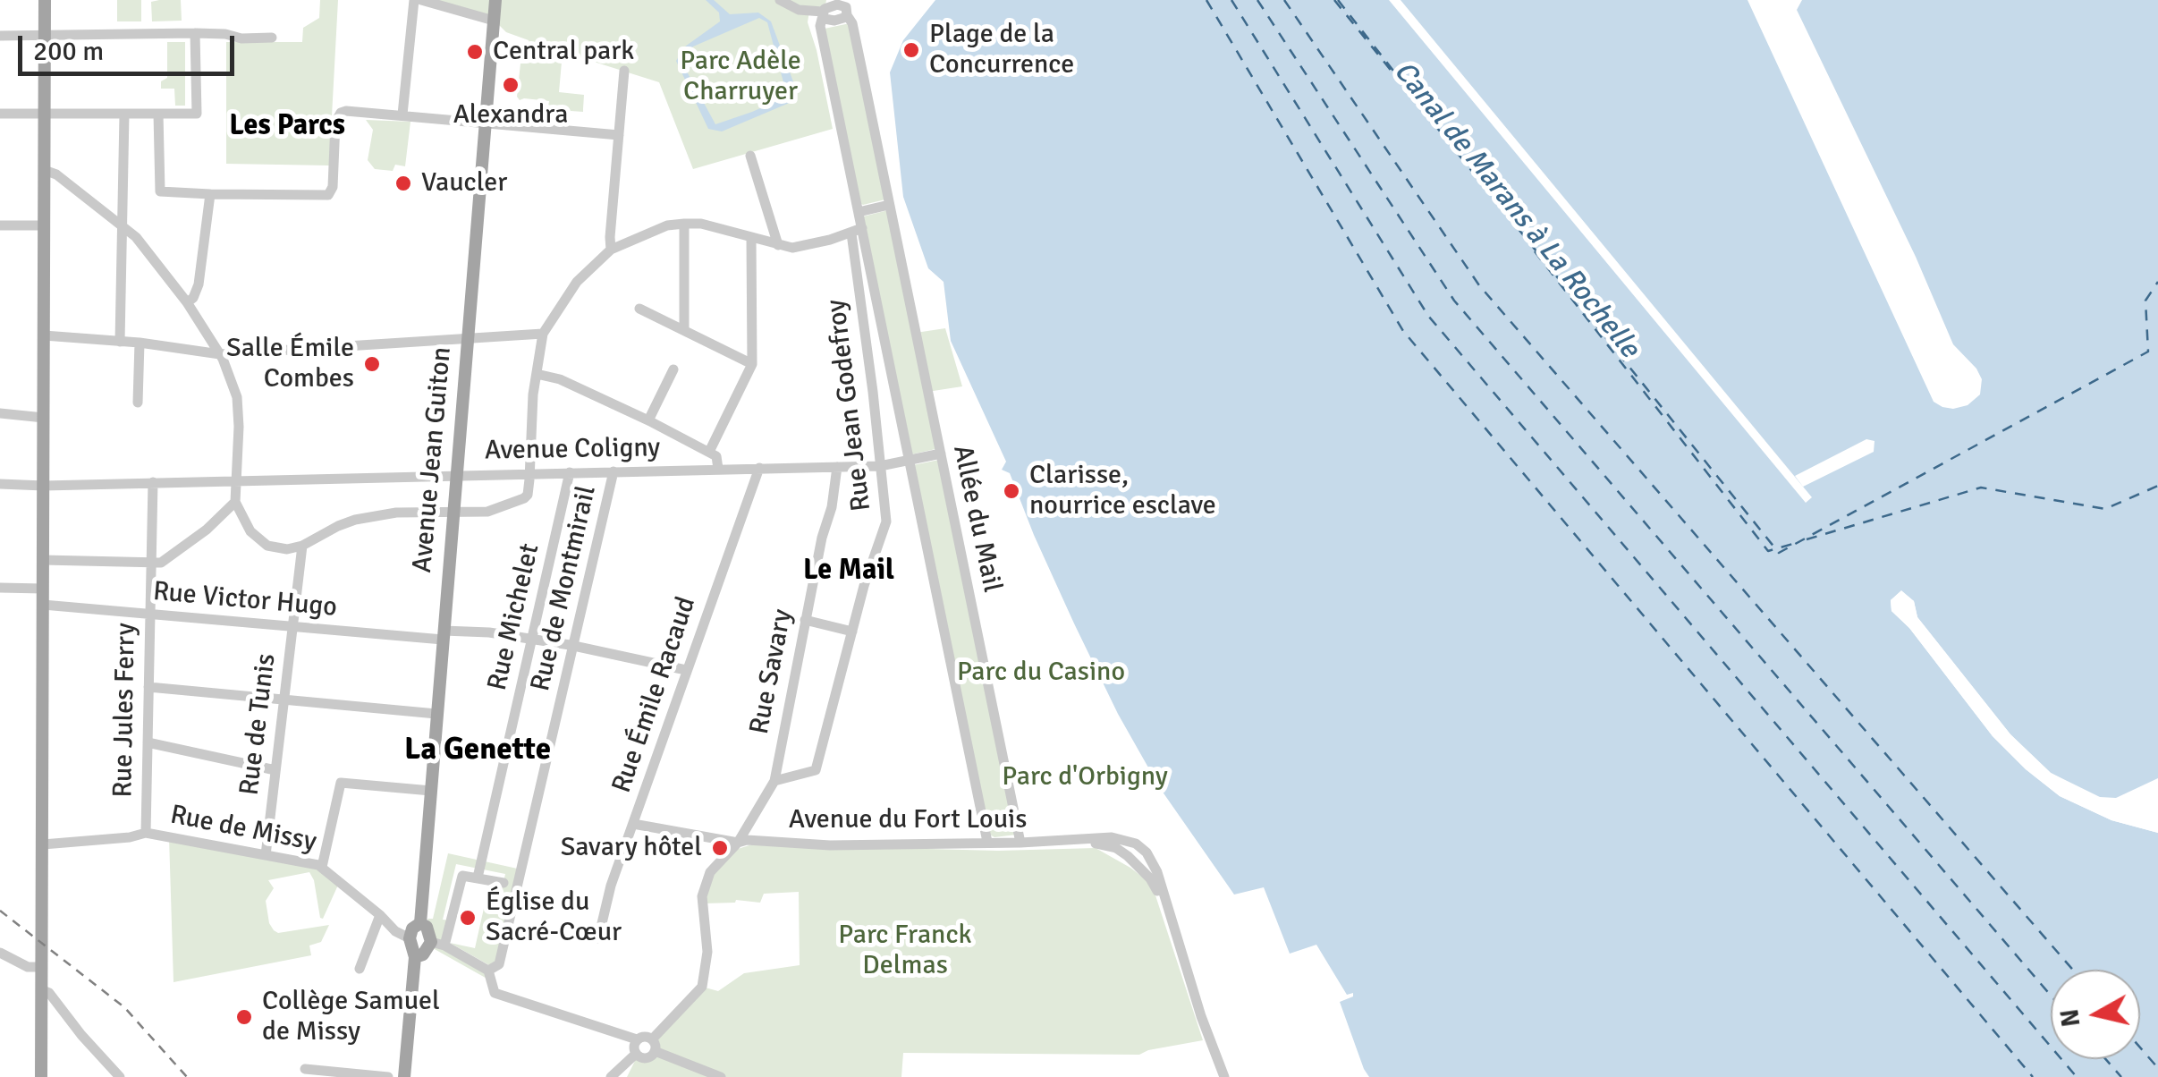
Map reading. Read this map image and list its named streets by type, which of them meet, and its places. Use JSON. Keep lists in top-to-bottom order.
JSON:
{
  "streets": {
    "main road": ["Avenue Jean Guiton"],
    "street": [
      "Rue Jean Godefroy",
      "Avenue Coligny",
      "Allée du Mail",
      "Rue de Montmirail",
      "Rue Victor Hugo",
      "Rue Michelet",
      "Rue Savary",
      "Rue Émile Racaud",
      "Rue Jules Ferry",
      "Rue de Tunis",
      "Avenue du Fort Louis",
      "Rue de Missy"
    ]
  },
  "crossings": [
    ["Rue Jean Godefroy", "Avenue Coligny"],
    ["Rue Jean Godefroy", "Allée du Mail"],
    ["Rue Jean Godefroy", "Rue Savary"],
    ["Avenue Coligny", "Avenue Jean Guiton"],
    ["Avenue Coligny", "Allée du Mail"],
    ["Avenue Coligny", "Rue de Montmirail"],
    ["Avenue Coligny", "Rue Michelet"],
    ["Avenue Coligny", "Rue Savary"],
    ["Avenue Coligny", "Rue Émile Racaud"],
    ["Avenue Coligny", "Rue Jules Ferry"],
    ["Avenue Jean Guiton", "Rue Victor Hugo"],
    ["Allée du Mail", "Avenue du Fort Louis"],
    ["Rue de Montmirail", "Rue Victor Hugo"],
    ["Rue Victor Hugo", "Rue Michelet"],
    ["Rue Victor Hugo", "Rue Émile Racaud"],
    ["Rue Victor Hugo", "Rue Jules Ferry"],
    ["Rue Victor Hugo", "Rue de Tunis"],
    ["Rue Émile Racaud", "Avenue du Fort Louis"],
    ["Rue Jules Ferry", "Rue de Missy"],
    ["Rue de Tunis", "Rue de Missy"]
  ],
  "districts": ["Les Parcs", "Le Mail", "La Genette"],
  "water": ["Canal de Marans à La Rochelle"],
  "parks": [
    "Parc Adèle Charruyer",
    "Parc du Casino",
    "Parc d'Orbigny",
    "Parc Franck Delmas"
  ],
  "places": [
    "Plage de la Concurrence",
    "Central park",
    "Alexandra",
    "Vaucler",
    "Salle Émile Combes",
    "Clarisse, nourrice esclave",
    "Savary hôtel",
    "Église du Sacré-Cœur",
    "Collège Samuel de Missy"
  ],
  "scale_bar": "200 m",
  "north": "left"
}
